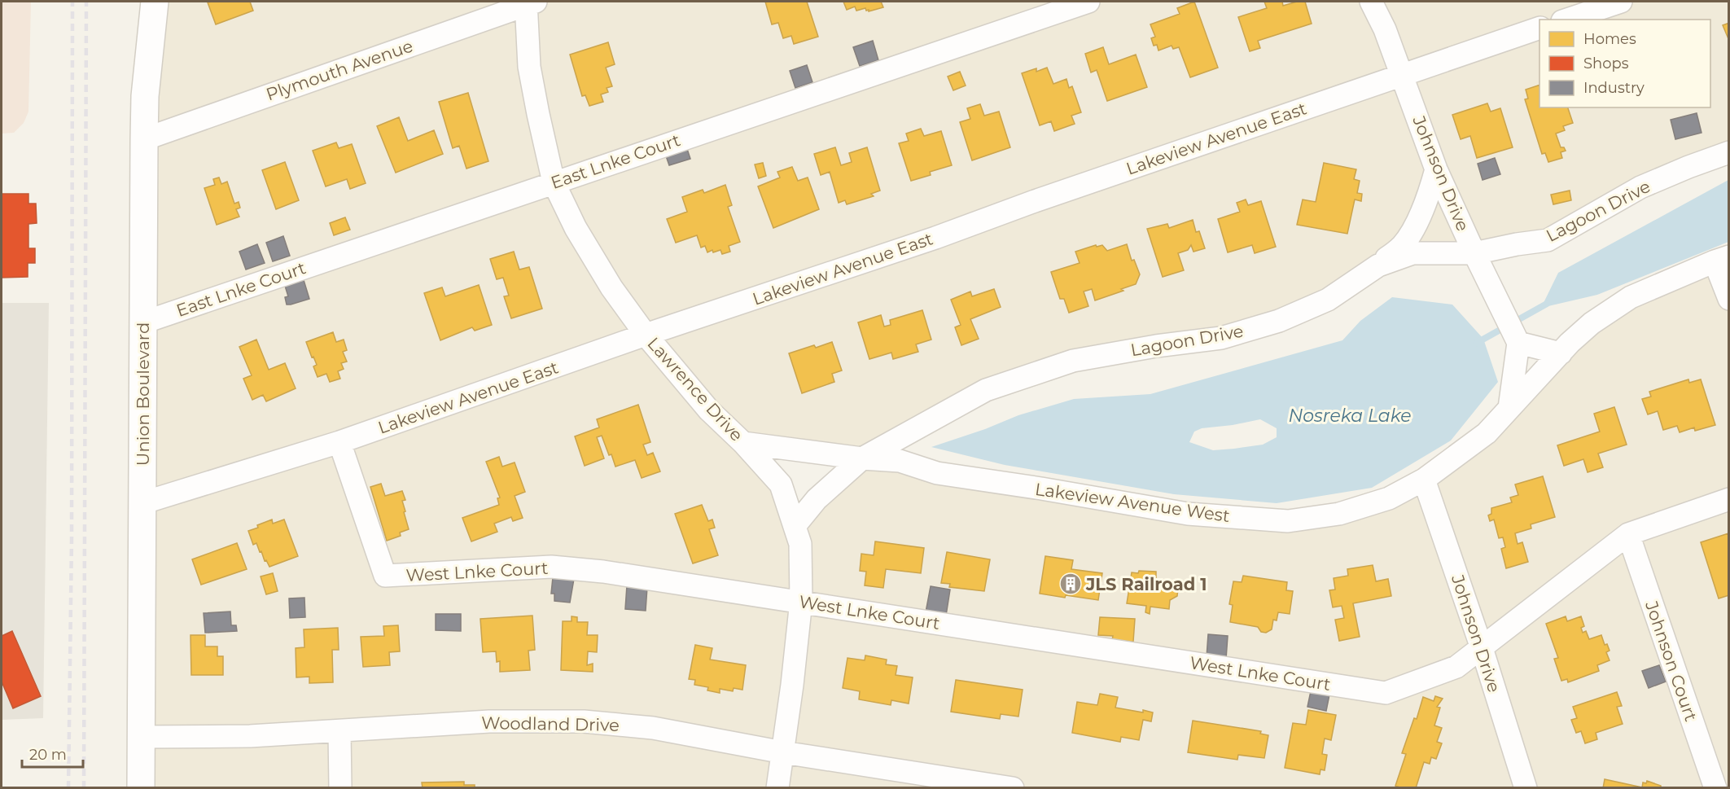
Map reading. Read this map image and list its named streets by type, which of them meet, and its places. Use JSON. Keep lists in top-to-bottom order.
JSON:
{
  "streets": {
    "main road": ["Union Boulevard"],
    "street": [
      "Plymouth Avenue",
      "Lakeview Avenue East",
      "East Lnke Court",
      "Johnson Drive",
      "Lagoon Drive",
      "Lawrence Drive",
      "Lakeview Avenue West",
      "West Lnke Court",
      "Johnson Court",
      "Woodland Drive"
    ]
  },
  "crossings": [
    ["Plymouth Avenue", "Lawrence Drive"],
    ["Plymouth Avenue", "Union Boulevard"],
    ["Lakeview Avenue East", "Johnson Drive"],
    ["Lakeview Avenue East", "Lawrence Drive"],
    ["Lakeview Avenue East", "Union Boulevard"],
    ["Lakeview Avenue East", "West Lnke Court"],
    ["East Lnke Court", "Lawrence Drive"],
    ["East Lnke Court", "Union Boulevard"],
    ["Johnson Drive", "Lagoon Drive"],
    ["Johnson Drive", "Lakeview Avenue West"],
    ["Johnson Drive", "West Lnke Court"],
    ["Lagoon Drive", "Lawrence Drive"],
    ["Lagoon Drive", "Lakeview Avenue West"],
    ["Lawrence Drive", "West Lnke Court"],
    ["Lawrence Drive", "Woodland Drive"],
    ["Union Boulevard", "Woodland Drive"],
    ["West Lnke Court", "Johnson Court"]
  ],
  "water": ["Nosreka Lake"],
  "places": {
    "building": ["JLS Railroad 1"]
  },
  "legend": ["Homes", "Shops", "Industry"],
  "scale_bar": "20 m"
}
